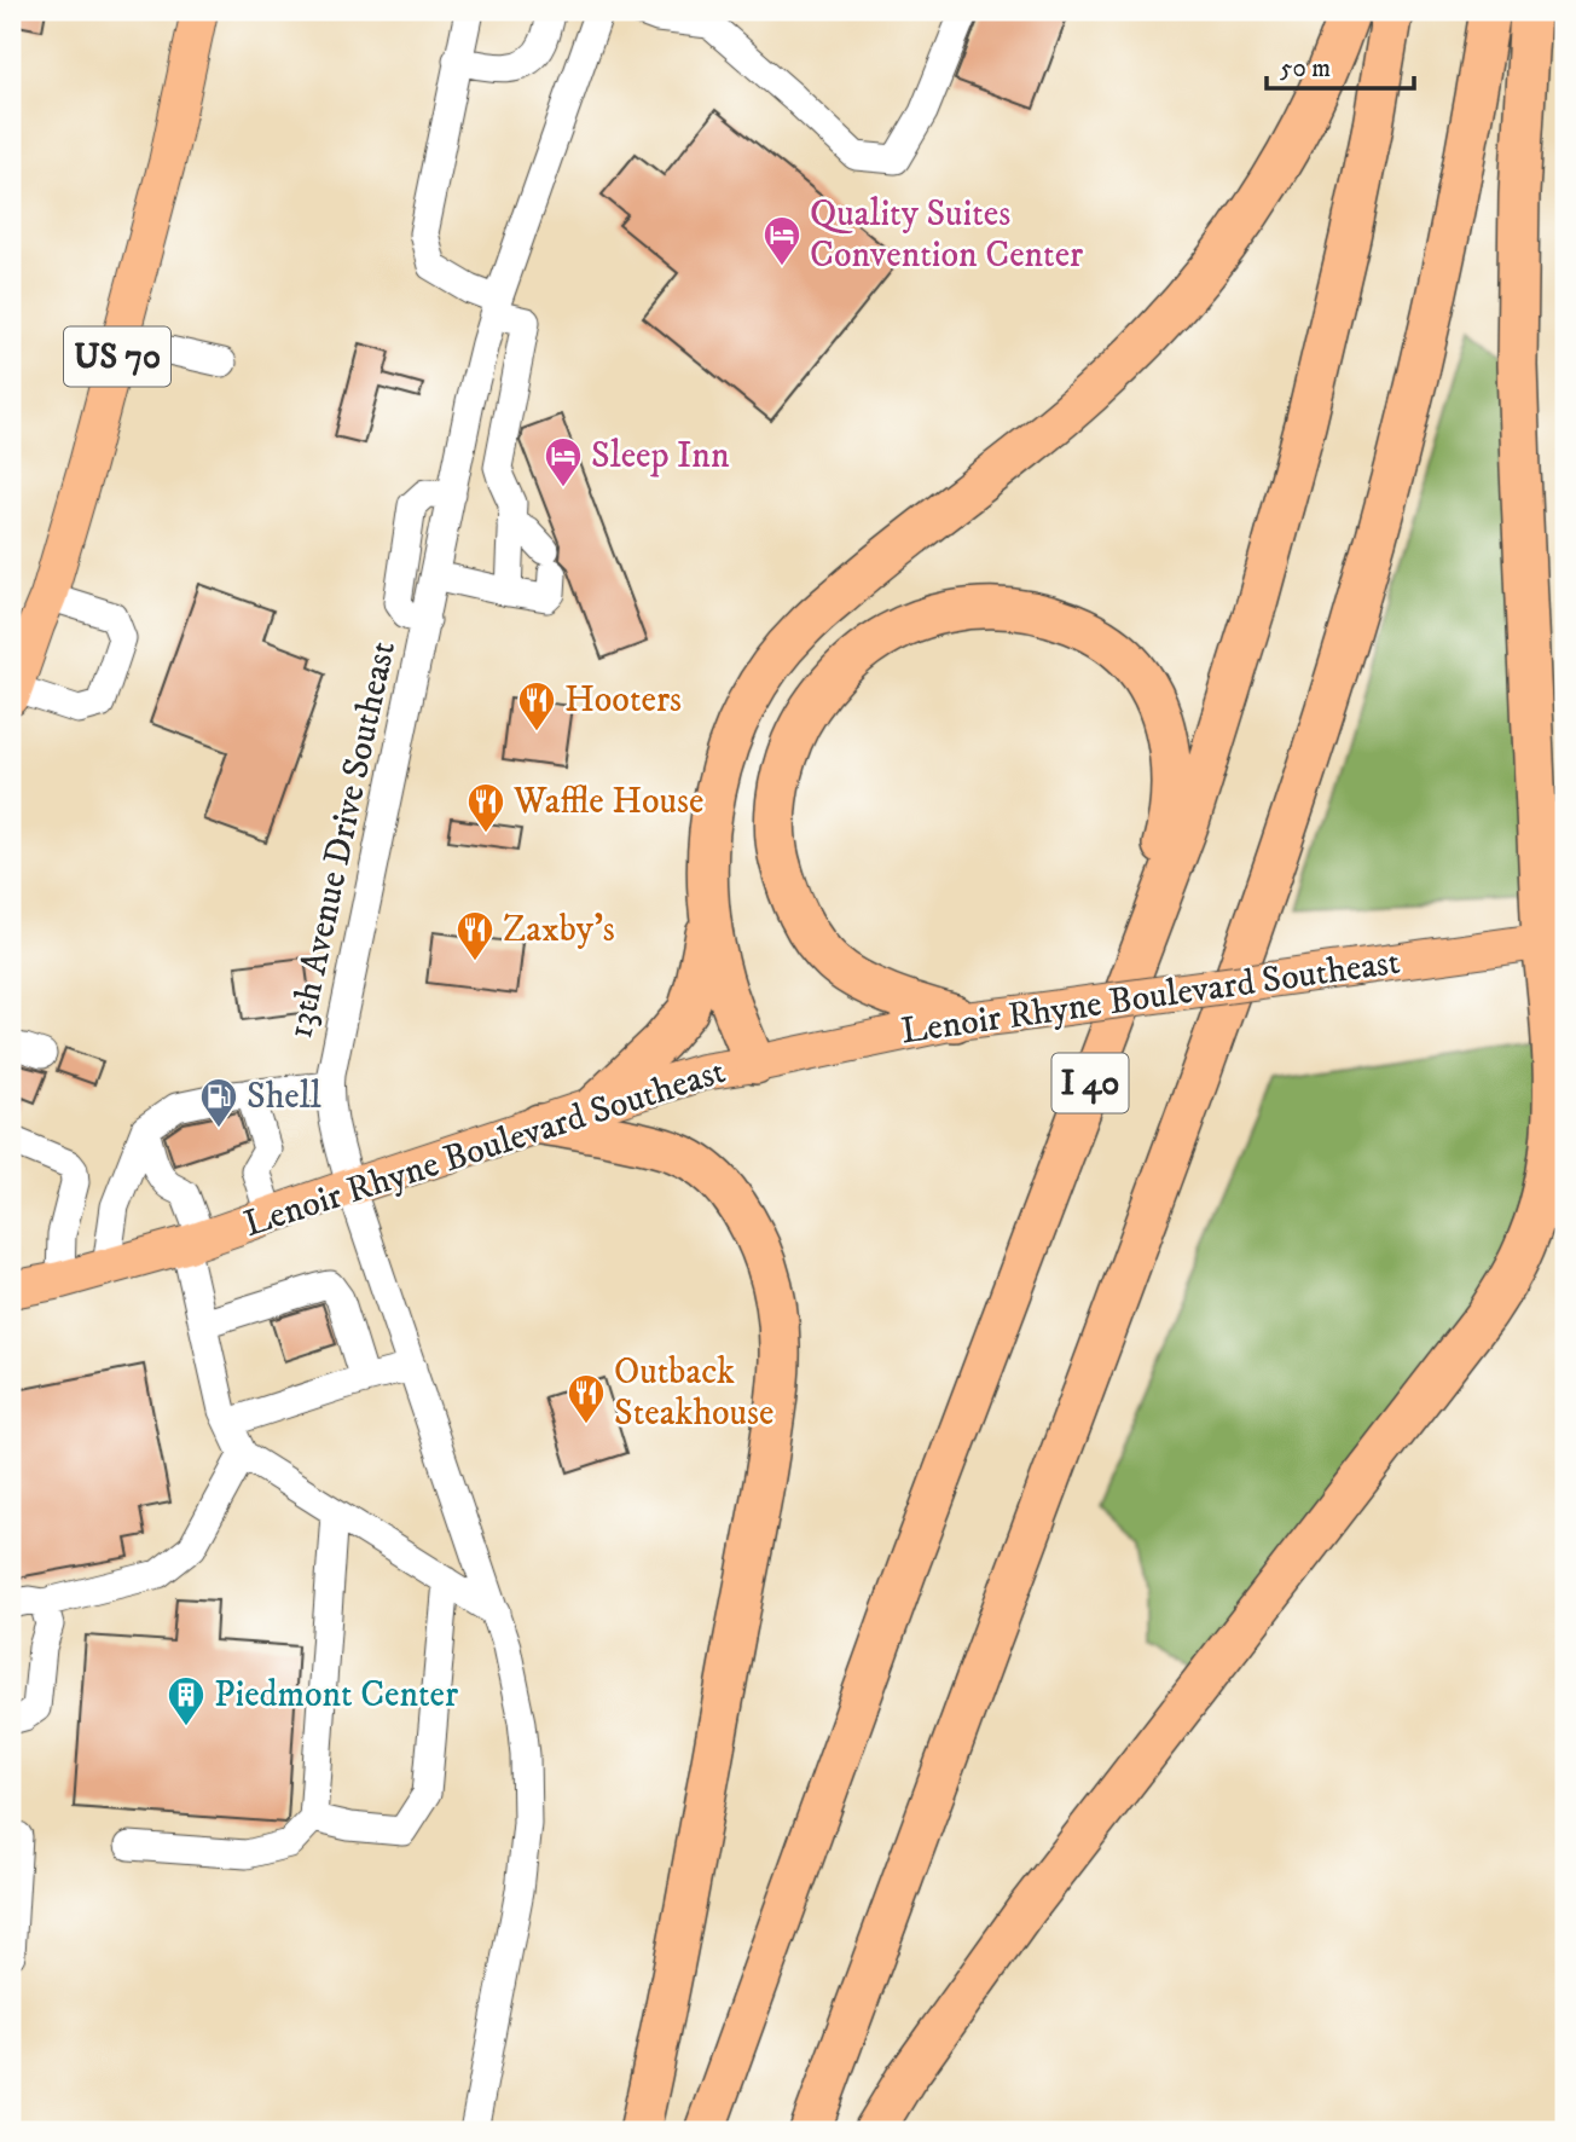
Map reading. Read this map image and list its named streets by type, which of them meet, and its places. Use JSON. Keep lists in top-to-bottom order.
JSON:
{
  "streets": {
    "highway": ["I 40"],
    "main road": ["US 70", "Lenoir Rhyne Boulevard Southeast"],
    "street": ["13th Avenue Drive Southeast"]
  },
  "crossings": [
    ["13th Avenue Drive Southeast", "Lenoir Rhyne Boulevard Southeast"]
  ],
  "places": {
    "hotel": ["Quality Suites Convention Center", "Sleep Inn"],
    "restaurant": [
      "Hooters",
      "Waffle House",
      "Zaxby's",
      "Outback Steakhouse"
    ],
    "fuel station": ["Shell"],
    "building": ["Piedmont Center"]
  },
  "scale_bar": "50 m"
}
